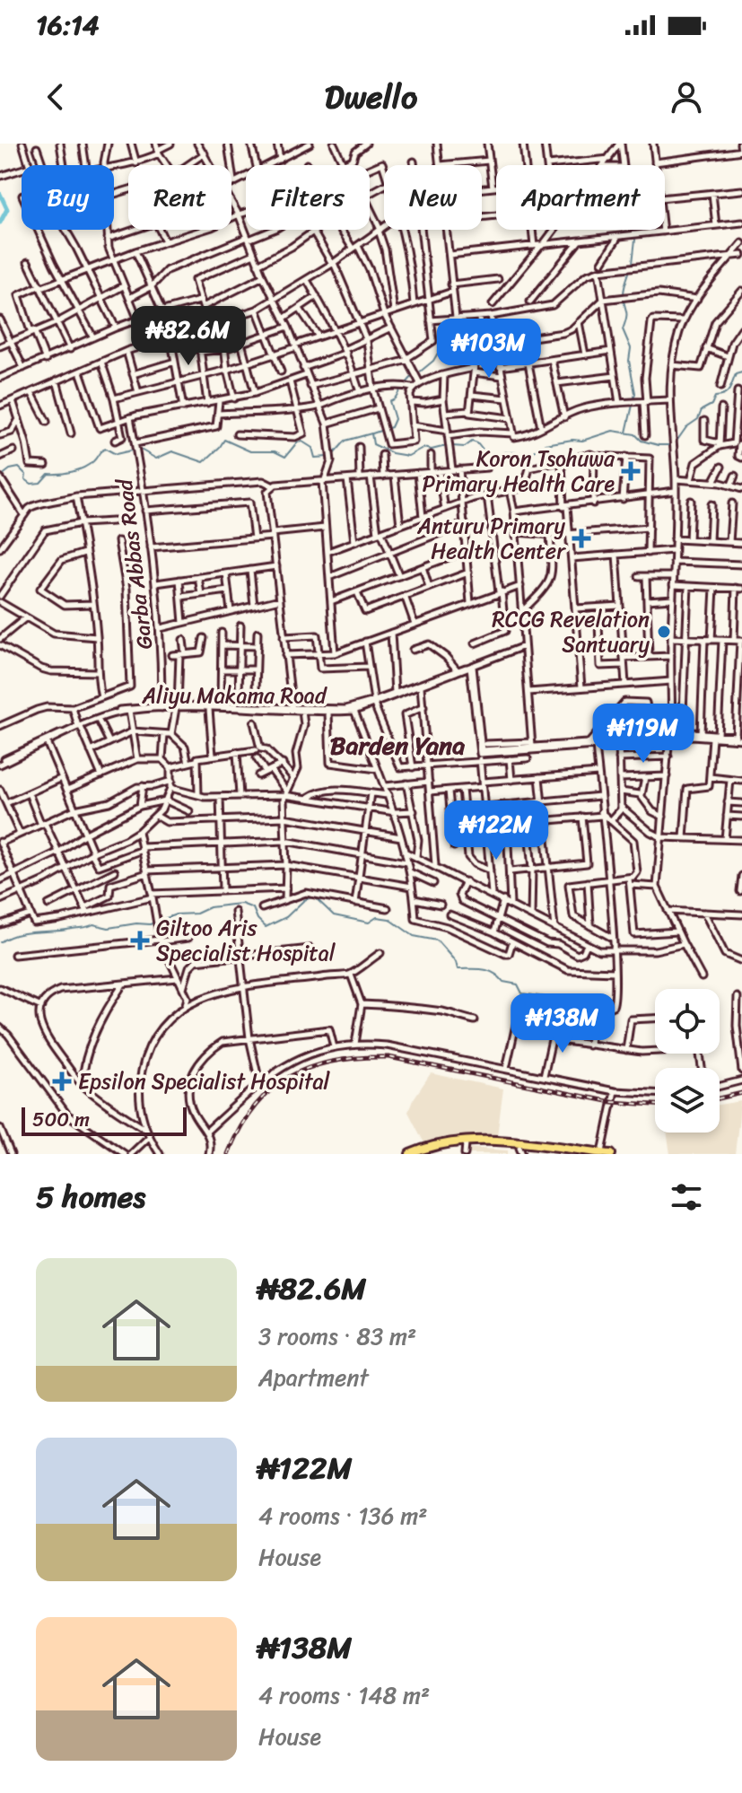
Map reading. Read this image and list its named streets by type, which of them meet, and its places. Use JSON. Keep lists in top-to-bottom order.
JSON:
{
  "streets": {
    "street": ["Garba Abbas Road", "Aliyu Makama Road"]
  },
  "crossings": [
    ["Garba Abbas Road", "Aliyu Makama Road"]
  ],
  "districts": ["Barden Yana"],
  "places": {
    "health": [
      "Koron Tsohuwa Primary Health Care",
      "Anturu Primary Health Center",
      "Giltoo Aris Specialist Hospital",
      "Epsilon Specialist Hospital"
    ],
    "other": ["RCCG Revelation Santuary"]
  },
  "scale_bar": "500 m",
  "page": {
    "status": "16:14",
    "header": "Dwello",
    "chip": [
      "Buy",
      "Rent",
      "Filters",
      "New",
      "Apartment"
    ],
    "price": [
      "₦82.6M",
      "₦103M",
      "₦119M",
      "₦122M",
      "₦138M"
    ],
    "scale": "500 m",
    "heading": "5 homes",
    "list": [
      {
        "name": "₦82.6M",
        "note": "3 rooms · 83 m² · Apartment"
      },
      {
        "name": "₦122M",
        "note": "4 rooms · 136 m² · House"
      },
      {
        "name": "₦138M",
        "note": "4 rooms · 148 m² · House"
      }
    ]
  }
}
